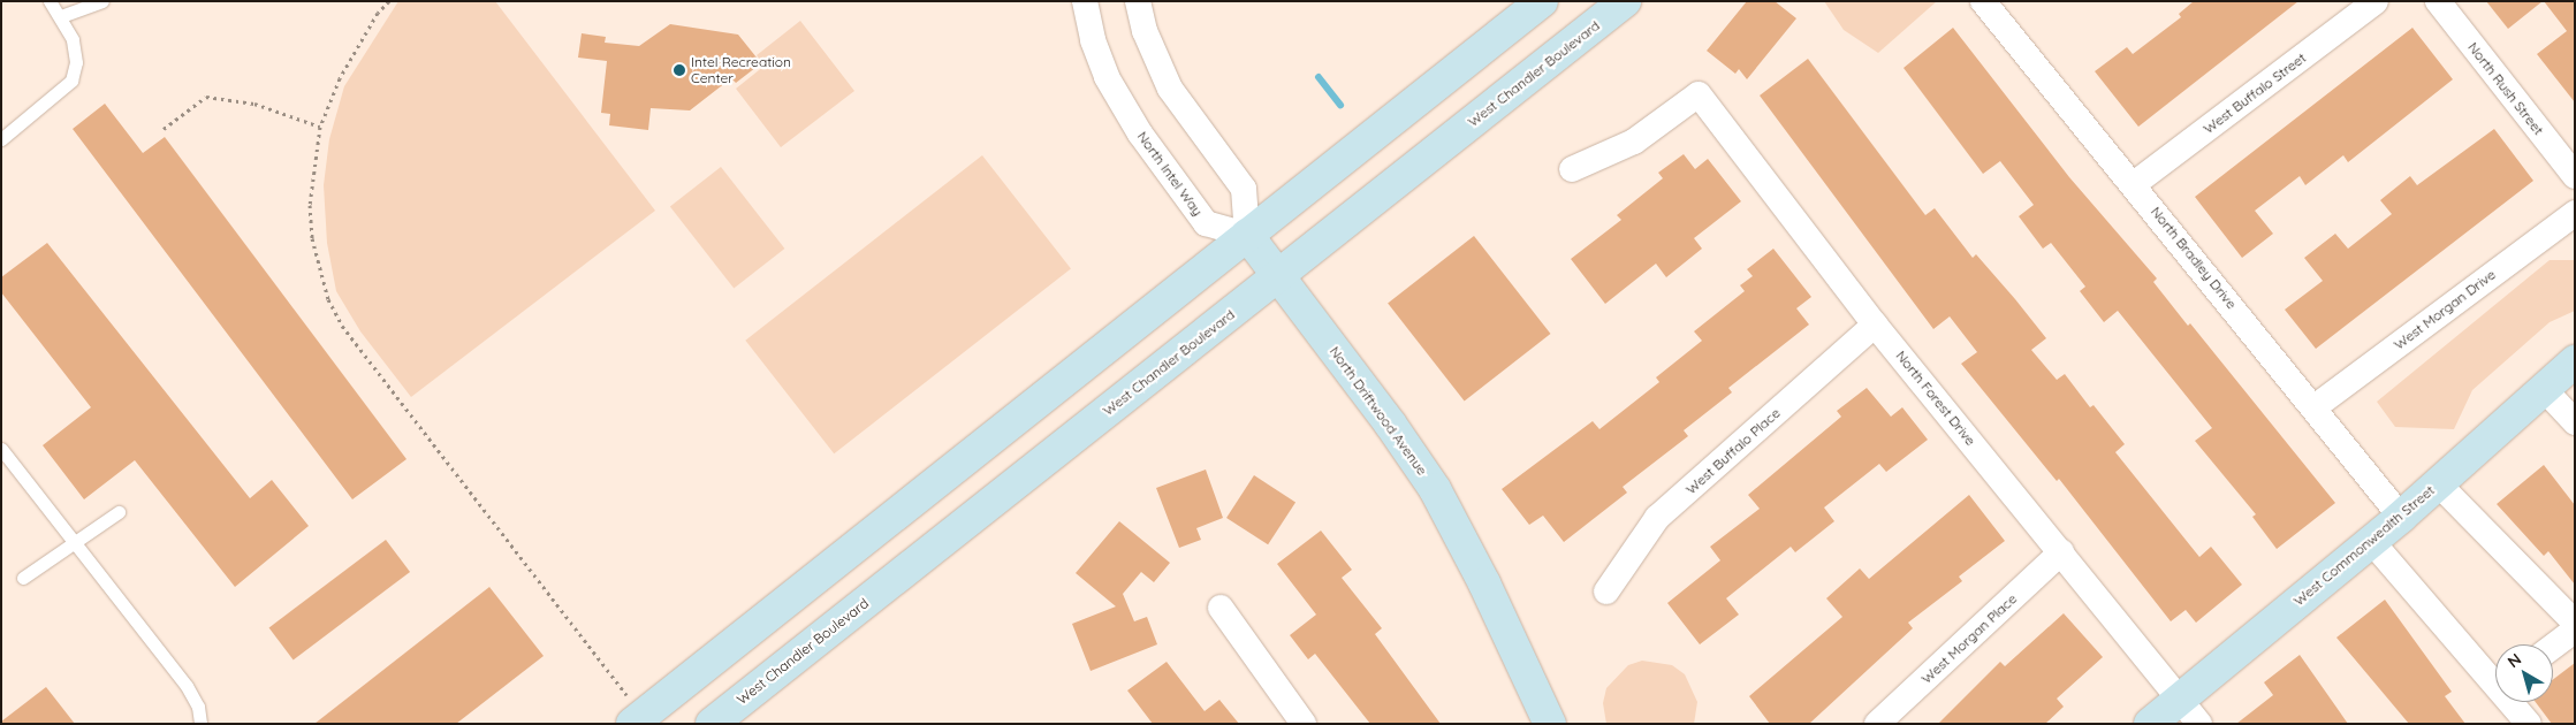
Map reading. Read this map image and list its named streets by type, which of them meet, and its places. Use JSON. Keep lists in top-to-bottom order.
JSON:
{
  "streets": {
    "main road": ["West Chandler Boulevard", "North Driftwood Avenue", "West Commonwealth Street"],
    "street": [
      "North Rush Street",
      "West Buffalo Street",
      "North Intel Way",
      "North Bradley Drive",
      "West Morgan Drive",
      "North Forest Drive",
      "West Buffalo Place",
      "West Morgan Place"
    ]
  },
  "crossings": [
    ["West Chandler Boulevard", "North Driftwood Avenue"],
    ["West Buffalo Street", "North Bradley Drive"],
    ["North Intel Way", "North Driftwood Avenue"],
    ["North Bradley Drive", "West Morgan Drive"],
    ["North Bradley Drive", "West Commonwealth Street"],
    ["North Forest Drive", "West Buffalo Place"],
    ["North Forest Drive", "West Commonwealth Street"],
    ["North Forest Drive", "West Morgan Place"]
  ],
  "places": ["Intel Recreation Center"],
  "north": "top left"
}
